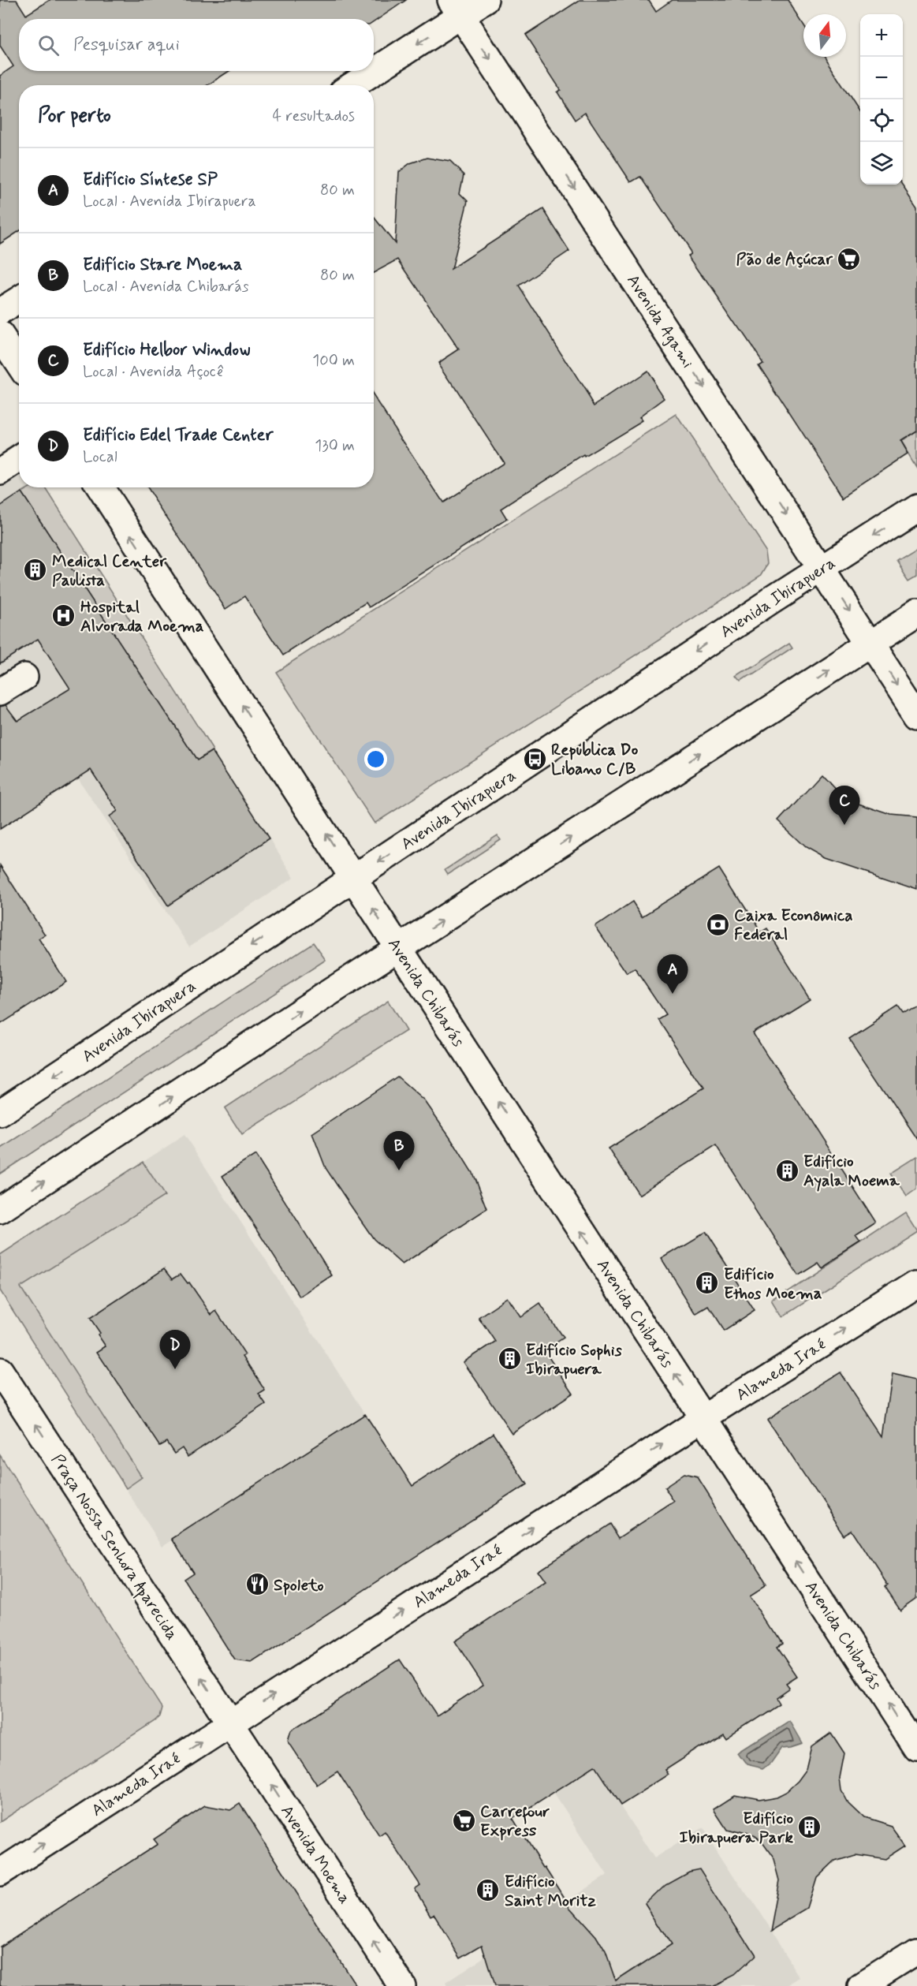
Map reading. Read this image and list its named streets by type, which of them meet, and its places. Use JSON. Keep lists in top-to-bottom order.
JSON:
{
  "streets": {
    "street": [
      "Avenida Agami",
      "Avenida Ibirapuera",
      "Avenida Chibarás",
      "Alameda Iraé",
      "Praça Nossa Senhora Aparecida",
      "Avenida Moema"
    ]
  },
  "crossings": [
    ["Avenida Agami", "Avenida Ibirapuera"],
    ["Avenida Ibirapuera", "Avenida Chibarás"],
    ["Avenida Chibarás", "Alameda Iraé"],
    ["Alameda Iraé", "Praça Nossa Senhora Aparecida"],
    ["Alameda Iraé", "Avenida Moema"],
    ["Praça Nossa Senhora Aparecida", "Avenida Moema"]
  ],
  "one_way": [
    "Avenida Agami",
    "Avenida Chibarás",
    "Alameda Iraé",
    "Praça Nossa Senhora Aparecida",
    "Avenida Moema"
  ],
  "places": {
    "supermarket": ["Pão de Açúcar", "Carrefour Express"],
    "building": [
      "Medical Center Paulista",
      "Edifício Ayala Moema",
      "Edifício Ethos Moema",
      "Edifício Sophis Ibirapuera",
      "Edifício Ibirapuera Park",
      "Edifício Saint Moritz"
    ],
    "hospital": ["Hospital Alvorada Moema"],
    "bus stop": ["Republica Do Libano C/B"],
    "bank": ["Caixa Econômica Federal"],
    "restaurant": ["Spoleto"]
  },
  "north": "top",
  "page": {
    "map_buttons": ["+", "−"],
    "search": "Pesquisar aqui",
    "heading": ["Por perto", "4 resultados"],
    "list": [
      {
        "mark": "A",
        "name": "Edifício Síntese SP",
        "note": "Local · Avenida Ibirapuera",
        "value": "80 m"
      },
      {
        "mark": "B",
        "name": "Edifício Stare Moema",
        "note": "Local · Avenida Chibarás",
        "value": "80 m"
      },
      {
        "mark": "C",
        "name": "Edifício Helbor Window",
        "note": "Local · Avenida Açocê",
        "value": "100 m"
      },
      {
        "mark": "D",
        "name": "Edifício Edel Trade Center",
        "note": "Local",
        "value": "130 m"
      }
    ],
    "pins": [
      "C",
      "A",
      "B",
      "D"
    ]
  }
}
